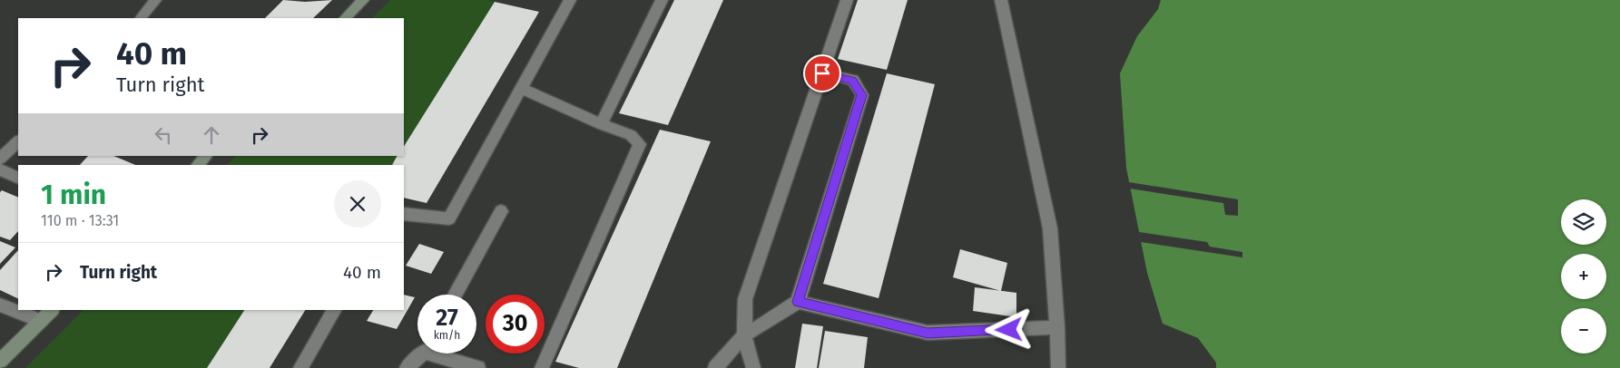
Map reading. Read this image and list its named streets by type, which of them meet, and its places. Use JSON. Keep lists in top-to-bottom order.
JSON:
{
  "page": {
    "turn": ["40 m", "Turn right"],
    "heading": ["1 min", "110 m · 13:31"],
    "map_buttons": ["+", "−"],
    "list": [
      {
        "name": "Turn right",
        "value": "40 m"
      }
    ],
    "speed": "27 km/h",
    "limit": "30"
  }
}
